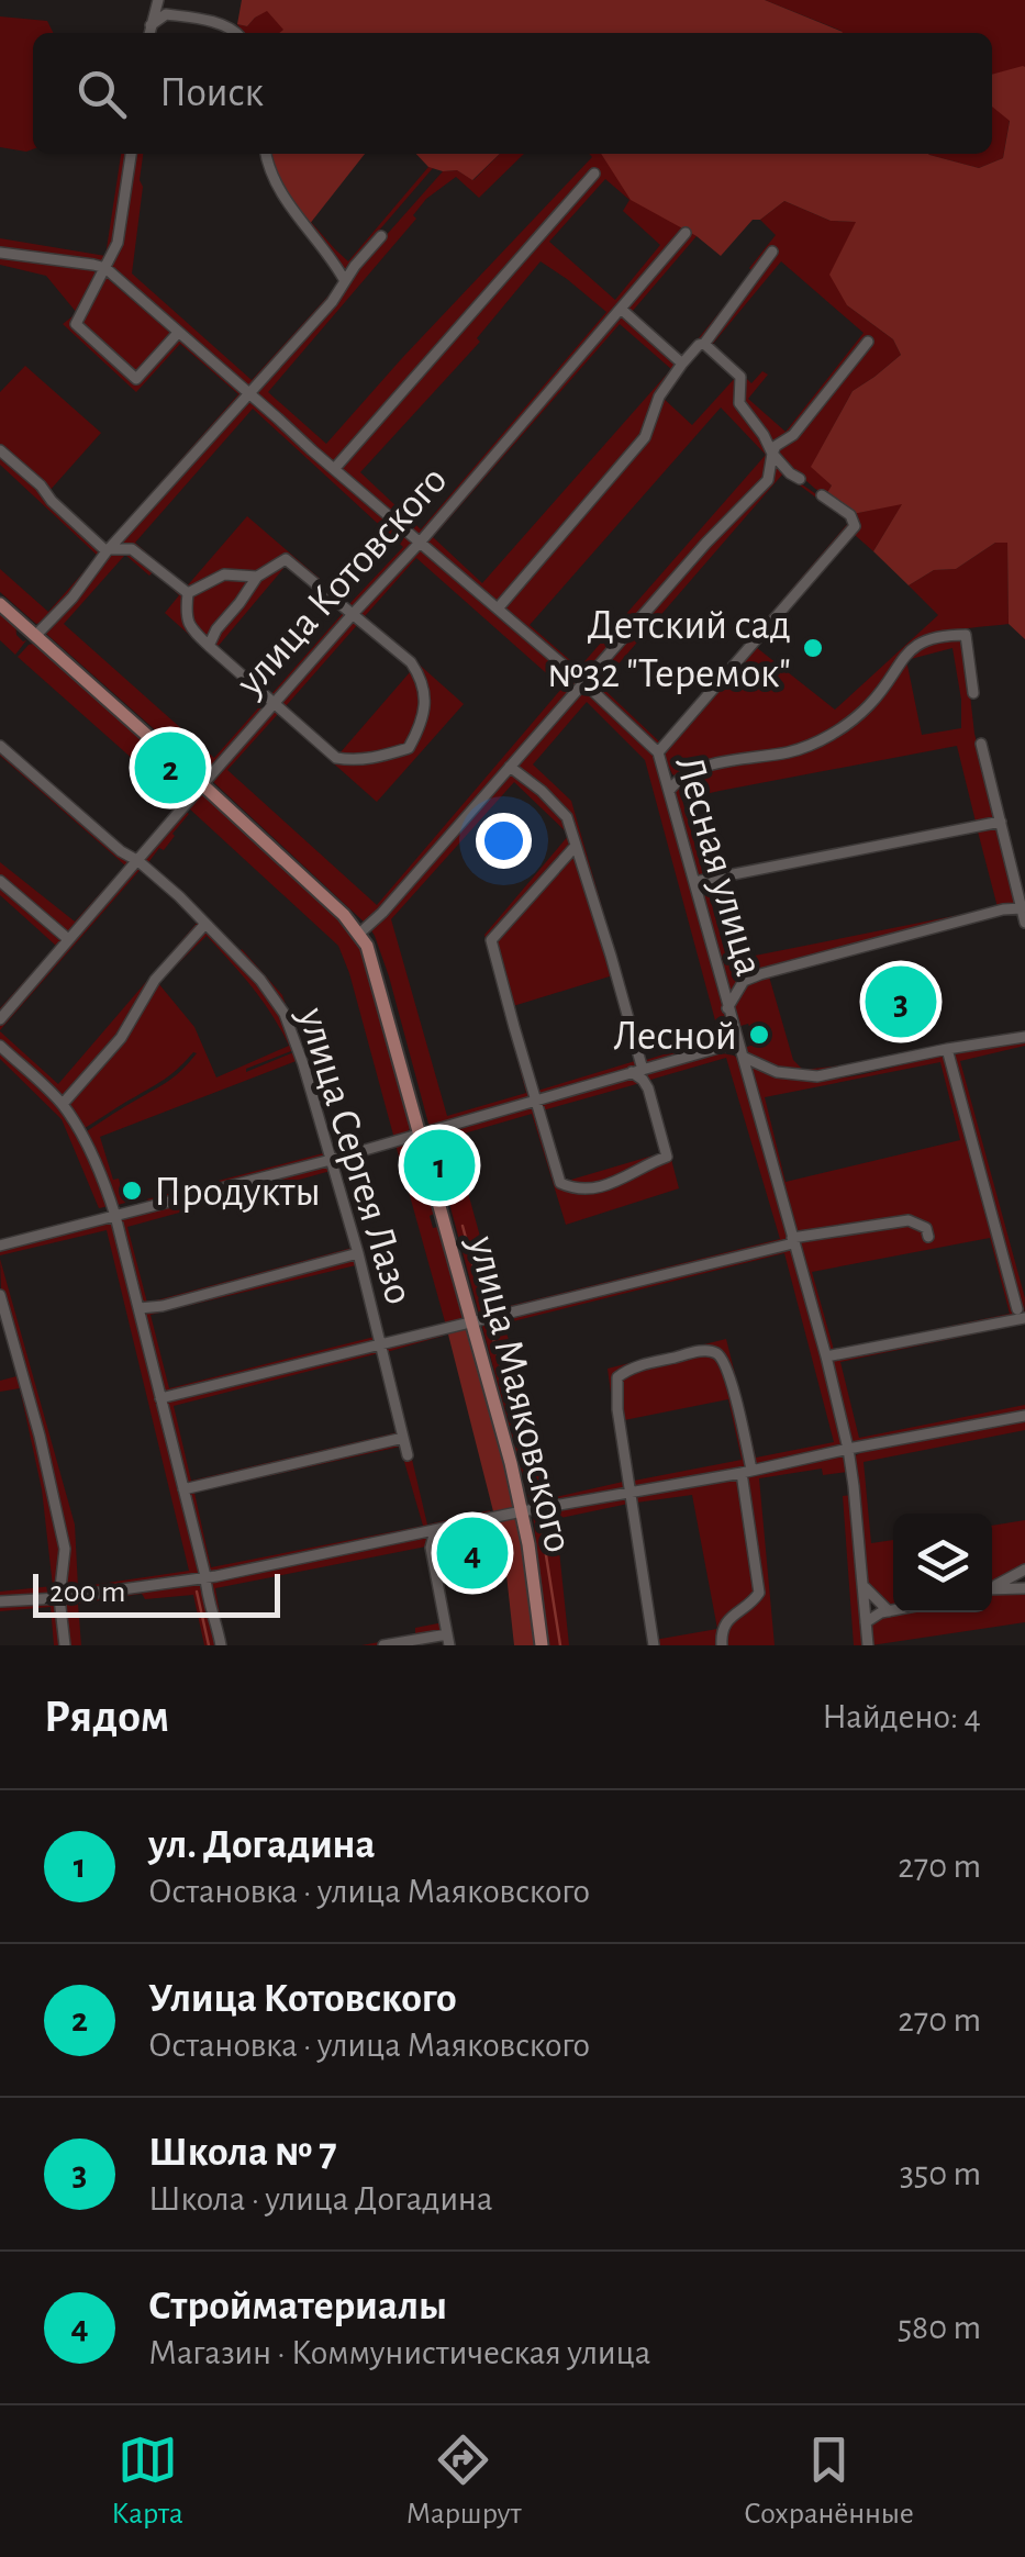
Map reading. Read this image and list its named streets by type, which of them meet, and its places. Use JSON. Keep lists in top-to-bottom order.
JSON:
{
  "streets": {
    "main road": ["улица Маяковского"],
    "street": ["улица Котовского", "Лесная улица", "улица Сергея Лазо"]
  },
  "crossings": [
    ["улица Котовского", "Лесная улица"],
    ["улица Котовского", "улица Сергея Лазо"],
    ["улица Котовского", "улица Маяковского"]
  ],
  "places": ["Детский сад №32 \"Теремок\"", "Лесной", "Продукты"],
  "scale_bar": "200 m",
  "page": {
    "search": "Поиск",
    "pins": [
      "2",
      "3",
      "1",
      "4"
    ],
    "scale": "200 m",
    "heading": ["Рядом", "Найдено: 4"],
    "list": [
      {
        "mark": "1",
        "name": "ул. Догадина",
        "note": "Остановка · улица Маяковского",
        "value": "270 m"
      },
      {
        "mark": "2",
        "name": "Улица Котовского",
        "note": "Остановка · улица Маяковского",
        "value": "270 m"
      },
      {
        "mark": "3",
        "name": "Школа № 7",
        "note": "Школа · улица Догадина",
        "value": "350 m"
      },
      {
        "mark": "4",
        "name": "Стройматериалы",
        "note": "Магазин · Коммунистическая улица",
        "value": "580 m"
      }
    ],
    "nav": ["Карта", "Маршрут", "Сохранённые"]
  }
}
